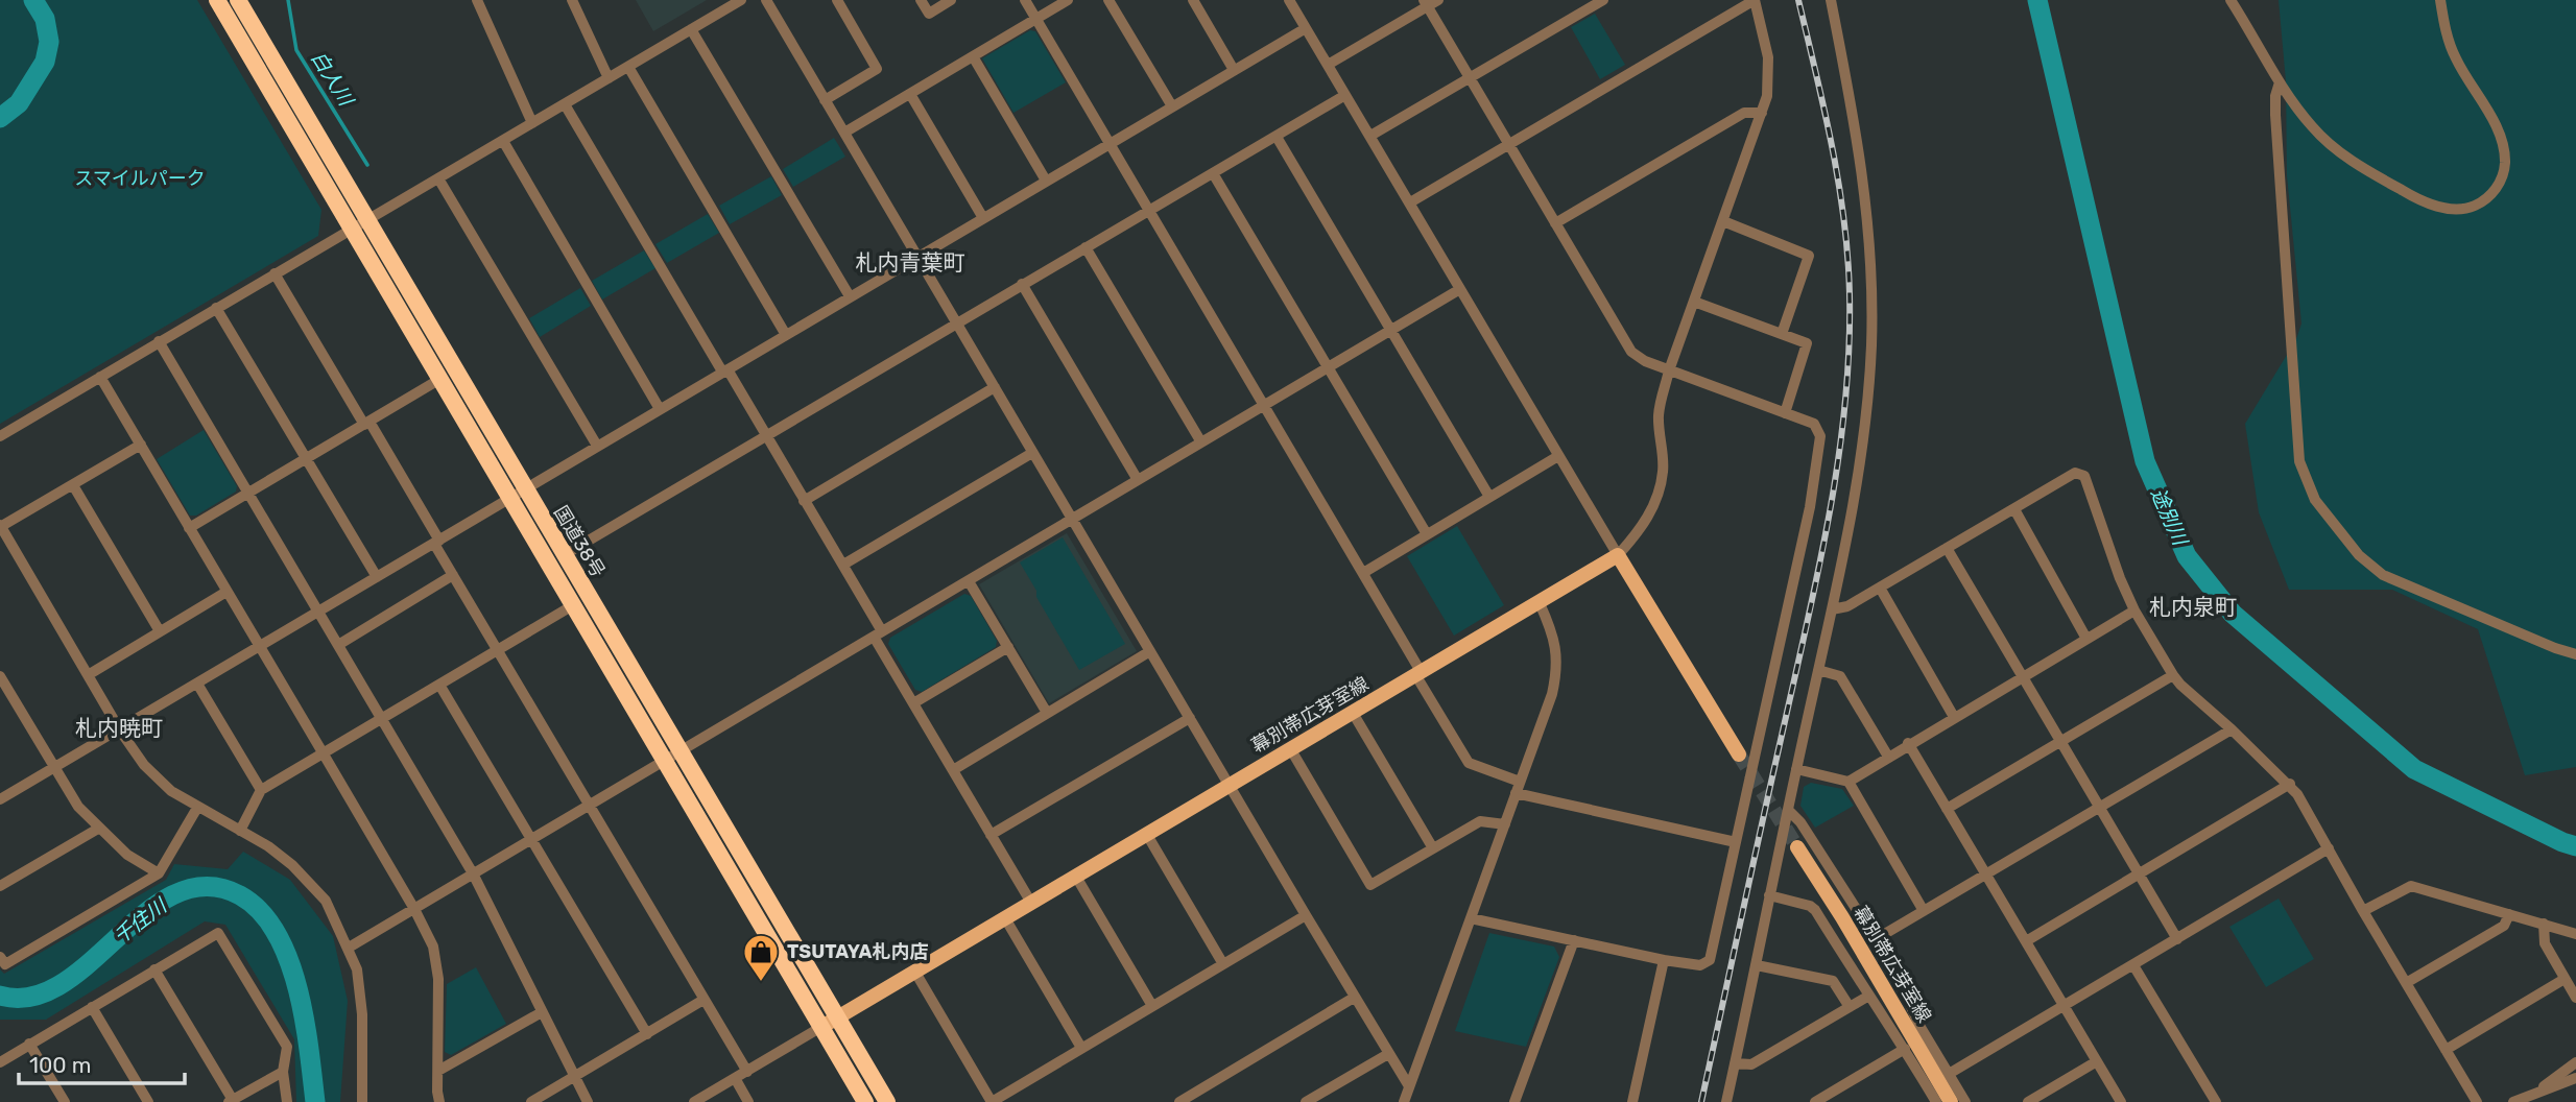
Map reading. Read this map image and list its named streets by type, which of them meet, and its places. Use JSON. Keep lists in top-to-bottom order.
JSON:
{
  "streets": {
    "highway": ["国道38号"],
    "main road": ["幕別帯広芽室線"]
  },
  "crossings": [
    ["国道38号", "幕別帯広芽室線"]
  ],
  "districts": ["札内青葉町", "札内泉町", "札内暁町"],
  "water": ["白人川", "途別川", "千住川"],
  "parks": ["スマイルパーク"],
  "places": {
    "shop": ["TSUTAYA札内店"]
  },
  "scale_bar": "100 m"
}
